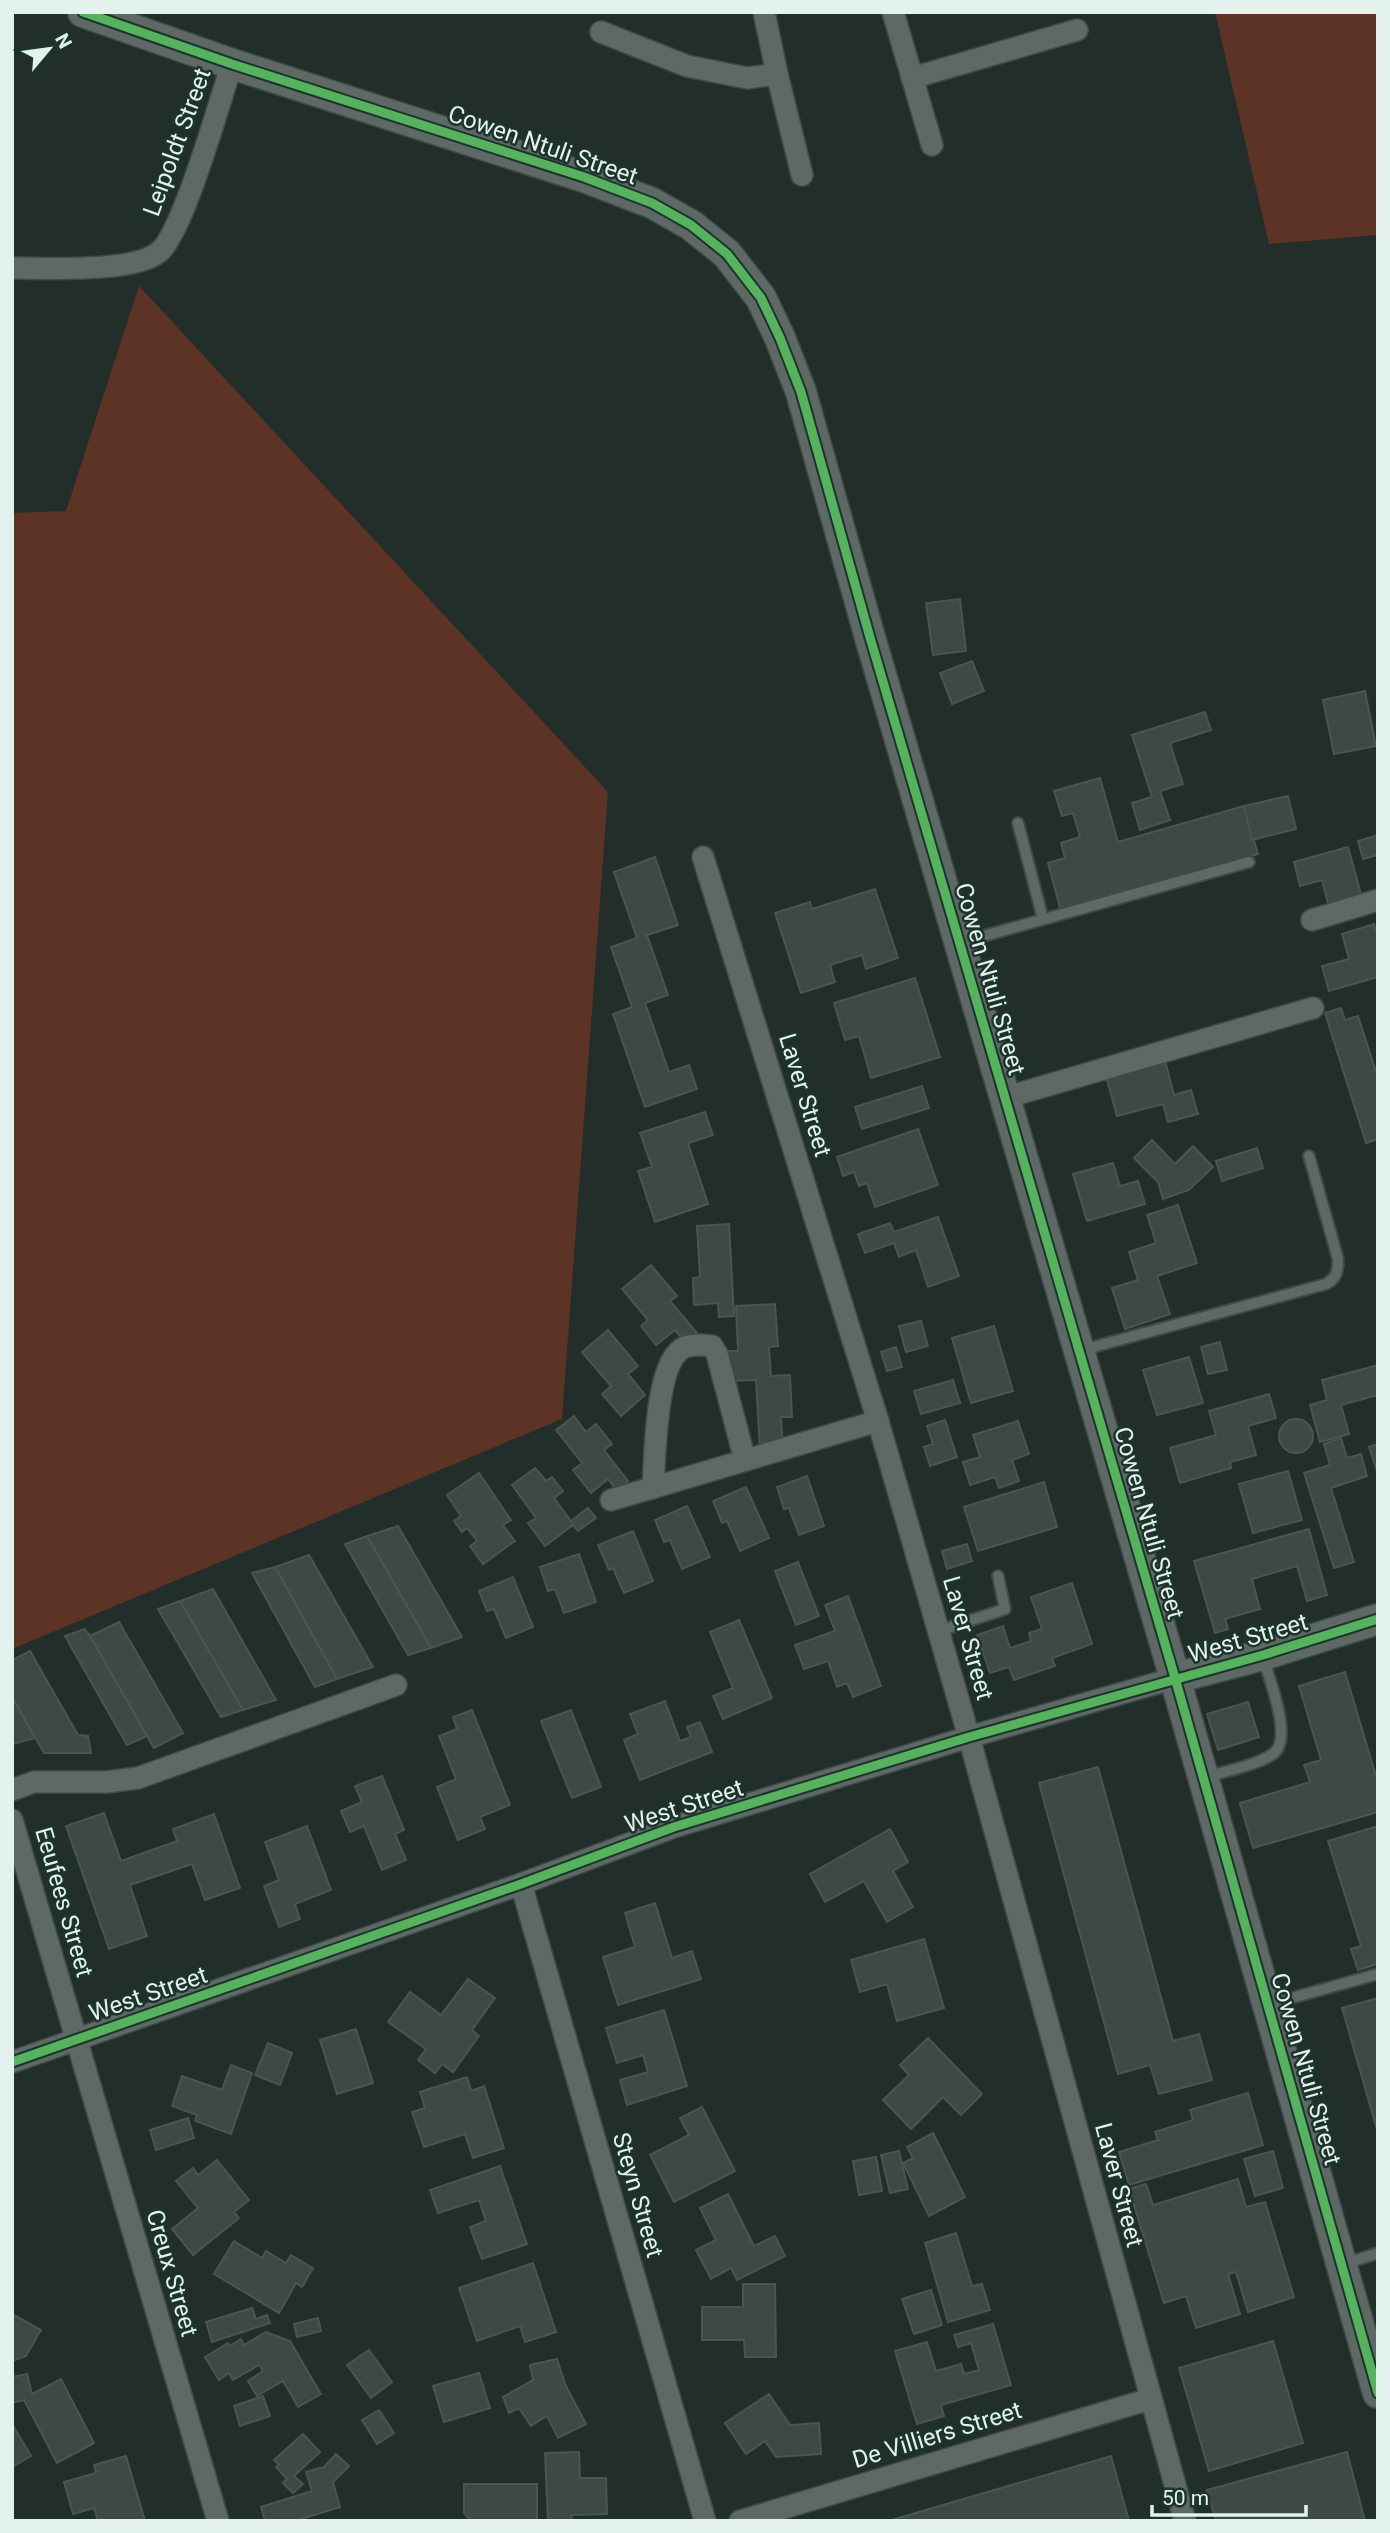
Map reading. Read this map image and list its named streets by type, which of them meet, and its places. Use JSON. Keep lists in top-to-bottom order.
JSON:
{
  "streets": {
    "street": [
      "Leipoldt Street",
      "Cowen Ntuli Street",
      "Laver Street",
      "West Street",
      "Eeufees Street",
      "Steyn Street",
      "Creux Street",
      "De Villiers Street"
    ]
  },
  "crossings": [
    ["Leipoldt Street", "Cowen Ntuli Street"],
    ["Cowen Ntuli Street", "West Street"],
    ["Laver Street", "West Street"],
    ["Laver Street", "De Villiers Street"],
    ["West Street", "Eeufees Street"],
    ["West Street", "Steyn Street"],
    ["West Street", "Creux Street"],
    ["Eeufees Street", "Creux Street"]
  ],
  "scale_bar": "50 m",
  "north": "top right"
}
